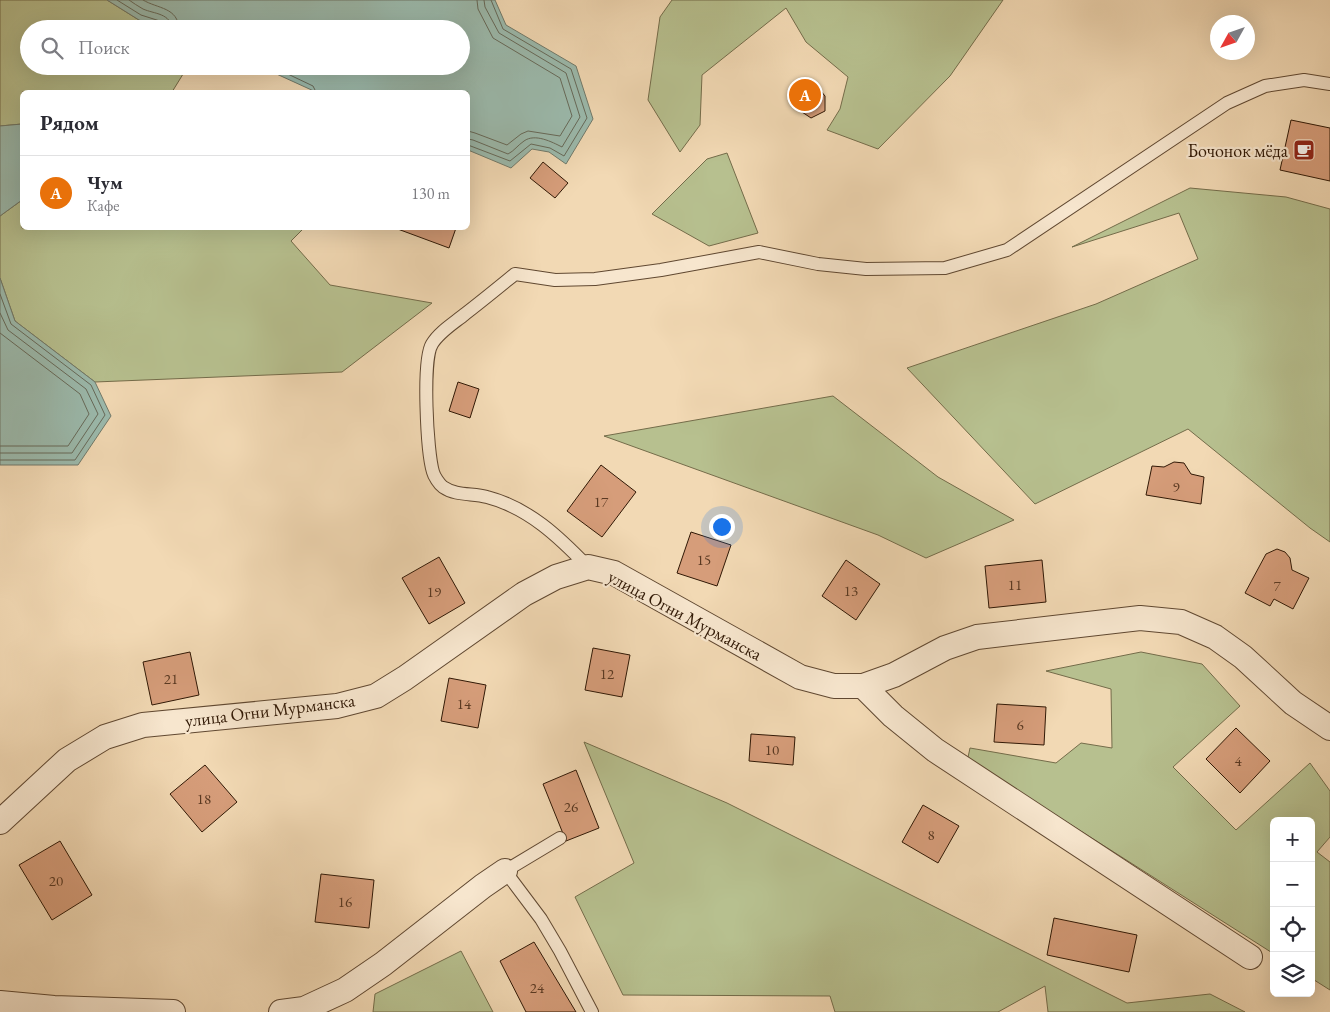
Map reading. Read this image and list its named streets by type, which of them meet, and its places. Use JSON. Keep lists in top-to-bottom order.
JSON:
{
  "streets": {
    "street": ["улица Огни Мурманска"]
  },
  "places": {
    "cafe": ["Бочонок мёда"]
  },
  "house_numbers": [
    "9",
    "17",
    "15",
    "11",
    "7",
    "13",
    "19",
    "12",
    "21",
    "14",
    "6",
    "10",
    "4",
    "18",
    "26",
    "8",
    "20",
    "16",
    "24"
  ],
  "north": "bottom left",
  "page": {
    "search": "Поиск",
    "pins": "A",
    "heading": "Рядом",
    "list": [
      {
        "mark": "A",
        "name": "Чум",
        "note": "Кафе",
        "value": "130 m"
      }
    ],
    "map_buttons": ["+", "−"]
  }
}
